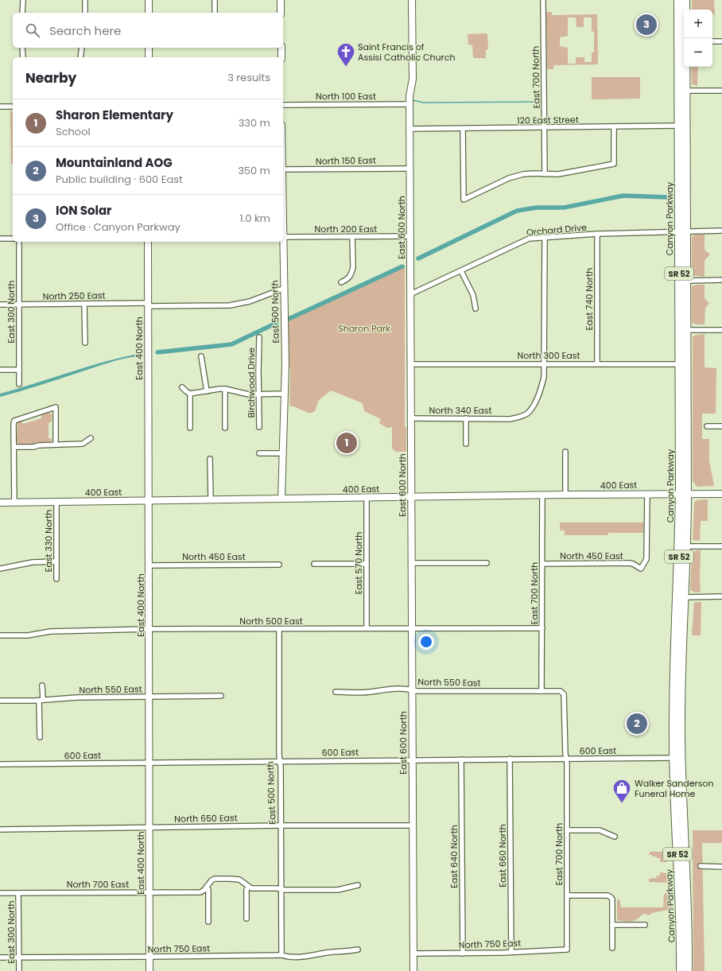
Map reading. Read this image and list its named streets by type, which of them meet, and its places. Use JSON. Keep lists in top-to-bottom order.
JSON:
{
  "streets": {
    "highway": ["Canyon Parkway", "SR 52"],
    "street": [
      "East 700 North",
      "North 100 East",
      "120 East Street",
      "North 150 East",
      "East 600 North",
      "North 200 East",
      "Orchard Drive",
      "North 250 East",
      "East 740 North",
      "East 300 North",
      "East 500 North",
      "East 400 North",
      "North 300 East",
      "Birchwood Drive",
      "North 340 East",
      "400 East",
      "East 330 North",
      "North 450 East",
      "East 570 North",
      "North 500 East",
      "North 550 East",
      "600 East",
      "North 650 East",
      "East 660 North",
      "East 640 North",
      "North 700 East",
      "North 750 East"
    ]
  },
  "crossings": [
    ["East 700 North", "120 East Street"],
    ["East 700 North", "400 East"],
    ["East 700 North", "North 450 East"],
    ["East 700 North", "North 500 East"],
    ["East 700 North", "North 550 East"],
    ["East 700 North", "600 East"],
    ["East 700 North", "North 750 East"],
    ["North 100 East", "East 600 North"],
    ["120 East Street", "Canyon Parkway"],
    ["120 East Street", "East 600 North"],
    ["North 150 East", "East 600 North"],
    ["Canyon Parkway", "Orchard Drive"],
    ["Canyon Parkway", "North 300 East"],
    ["Canyon Parkway", "400 East"],
    ["Canyon Parkway", "600 East"],
    ["East 600 North", "North 200 East"],
    ["East 600 North", "Orchard Drive"],
    ["East 600 North", "North 300 East"],
    ["East 600 North", "North 340 East"],
    ["East 600 North", "400 East"],
    ["East 600 North", "North 500 East"],
    ["East 600 North", "North 550 East"],
    ["East 600 North", "600 East"],
    ["East 600 North", "North 650 East"],
    ["East 600 North", "North 750 East"],
    ["Orchard Drive", "East 740 North"],
    ["North 250 East", "East 300 North"],
    ["North 250 East", "East 500 North"],
    ["North 250 East", "East 400 North"],
    ["East 740 North", "North 300 East"],
    ["East 300 North", "North 700 East"],
    ["East 300 North", "North 750 East"],
    ["East 500 North", "400 East"],
    ["East 500 North", "North 500 East"],
    ["East 500 North", "600 East"],
    ["East 500 North", "North 650 East"],
    ["East 500 North", "North 700 East"],
    ["East 500 North", "North 750 East"],
    ["East 400 North", "400 East"],
    ["East 400 North", "North 450 East"],
    ["East 400 North", "North 500 East"],
    ["East 400 North", "North 550 East"],
    ["East 400 North", "600 East"],
    ["East 400 North", "North 650 East"],
    ["East 400 North", "North 700 East"],
    ["East 400 North", "North 750 East"],
    ["North 300 East", "North 340 East"],
    ["400 East", "East 330 North"],
    ["400 East", "North 450 East"],
    ["400 East", "East 570 North"],
    ["East 570 North", "North 500 East"],
    ["600 East", "East 660 North"],
    ["600 East", "East 640 North"],
    ["East 660 North", "North 750 East"],
    ["East 640 North", "North 750 East"]
  ],
  "parks": ["Sharon Park"],
  "places": {
    "church": ["Saint Francis of Assisi Catholic Church"],
    "shop": ["Walker Sanderson Funeral Home"]
  },
  "page": {
    "map_buttons": ["+", "−"],
    "pins": ["3", "1", "2"],
    "search": "Search here",
    "heading": ["Nearby", "3 results"],
    "list": [
      {
        "mark": "1",
        "name": "Sharon Elementary",
        "note": "School",
        "value": "330 m"
      },
      {
        "mark": "2",
        "name": "Mountainland AOG",
        "note": "Public building · 600 East",
        "value": "350 m"
      },
      {
        "mark": "3",
        "name": "ION Solar",
        "note": "Office · Canyon Parkway",
        "value": "1.0 km"
      }
    ]
  }
}
